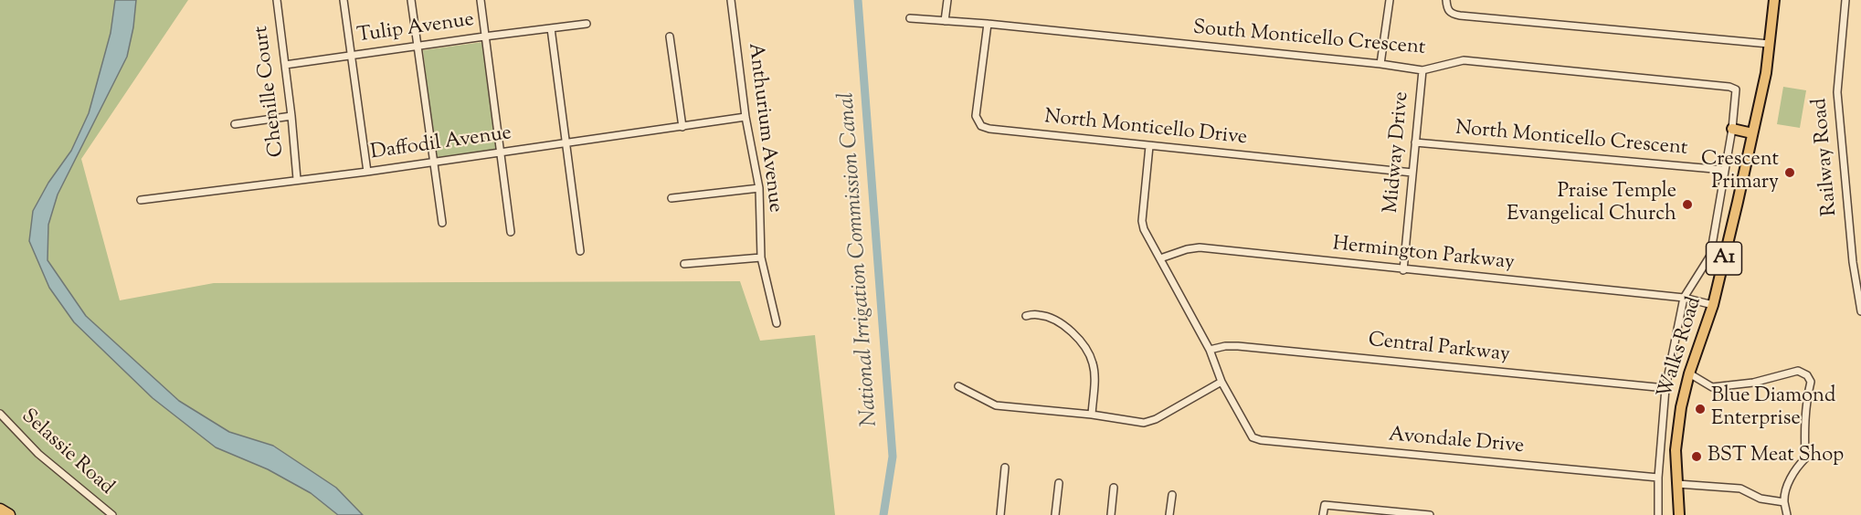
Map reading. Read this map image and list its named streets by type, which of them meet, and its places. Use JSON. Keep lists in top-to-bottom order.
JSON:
{
  "streets": {
    "main road": ["A1", "Walks Road"],
    "street": [
      "Tulip Avenue",
      "South Monticello Crescent",
      "Chenille Court",
      "Anthurium Avenue",
      "North Monticello Drive",
      "North Monticello Crescent",
      "Daffodil Avenue",
      "Midway Drive",
      "Railway Road",
      "Hermington Parkway",
      "Central Parkway",
      "Avondale Drive",
      "Selassie Road"
    ]
  },
  "crossings": [
    ["Tulip Avenue", "Chenille Court"],
    ["South Monticello Crescent", "North Monticello Drive"],
    ["South Monticello Crescent", "Midway Drive"],
    ["Chenille Court", "Daffodil Avenue"],
    ["Anthurium Avenue", "Daffodil Avenue"],
    ["North Monticello Drive", "Midway Drive"],
    ["North Monticello Crescent", "Midway Drive"],
    ["Midway Drive", "Hermington Parkway"],
    ["Hermington Parkway", "Walks Road"]
  ],
  "water": ["National Irrigation Commission Canal"],
  "places": [
    "Crescent Primary",
    "Praise Temple Evangelical Church",
    "Blue Diamond Enterprise",
    "BST Meat Shop"
  ]
}
